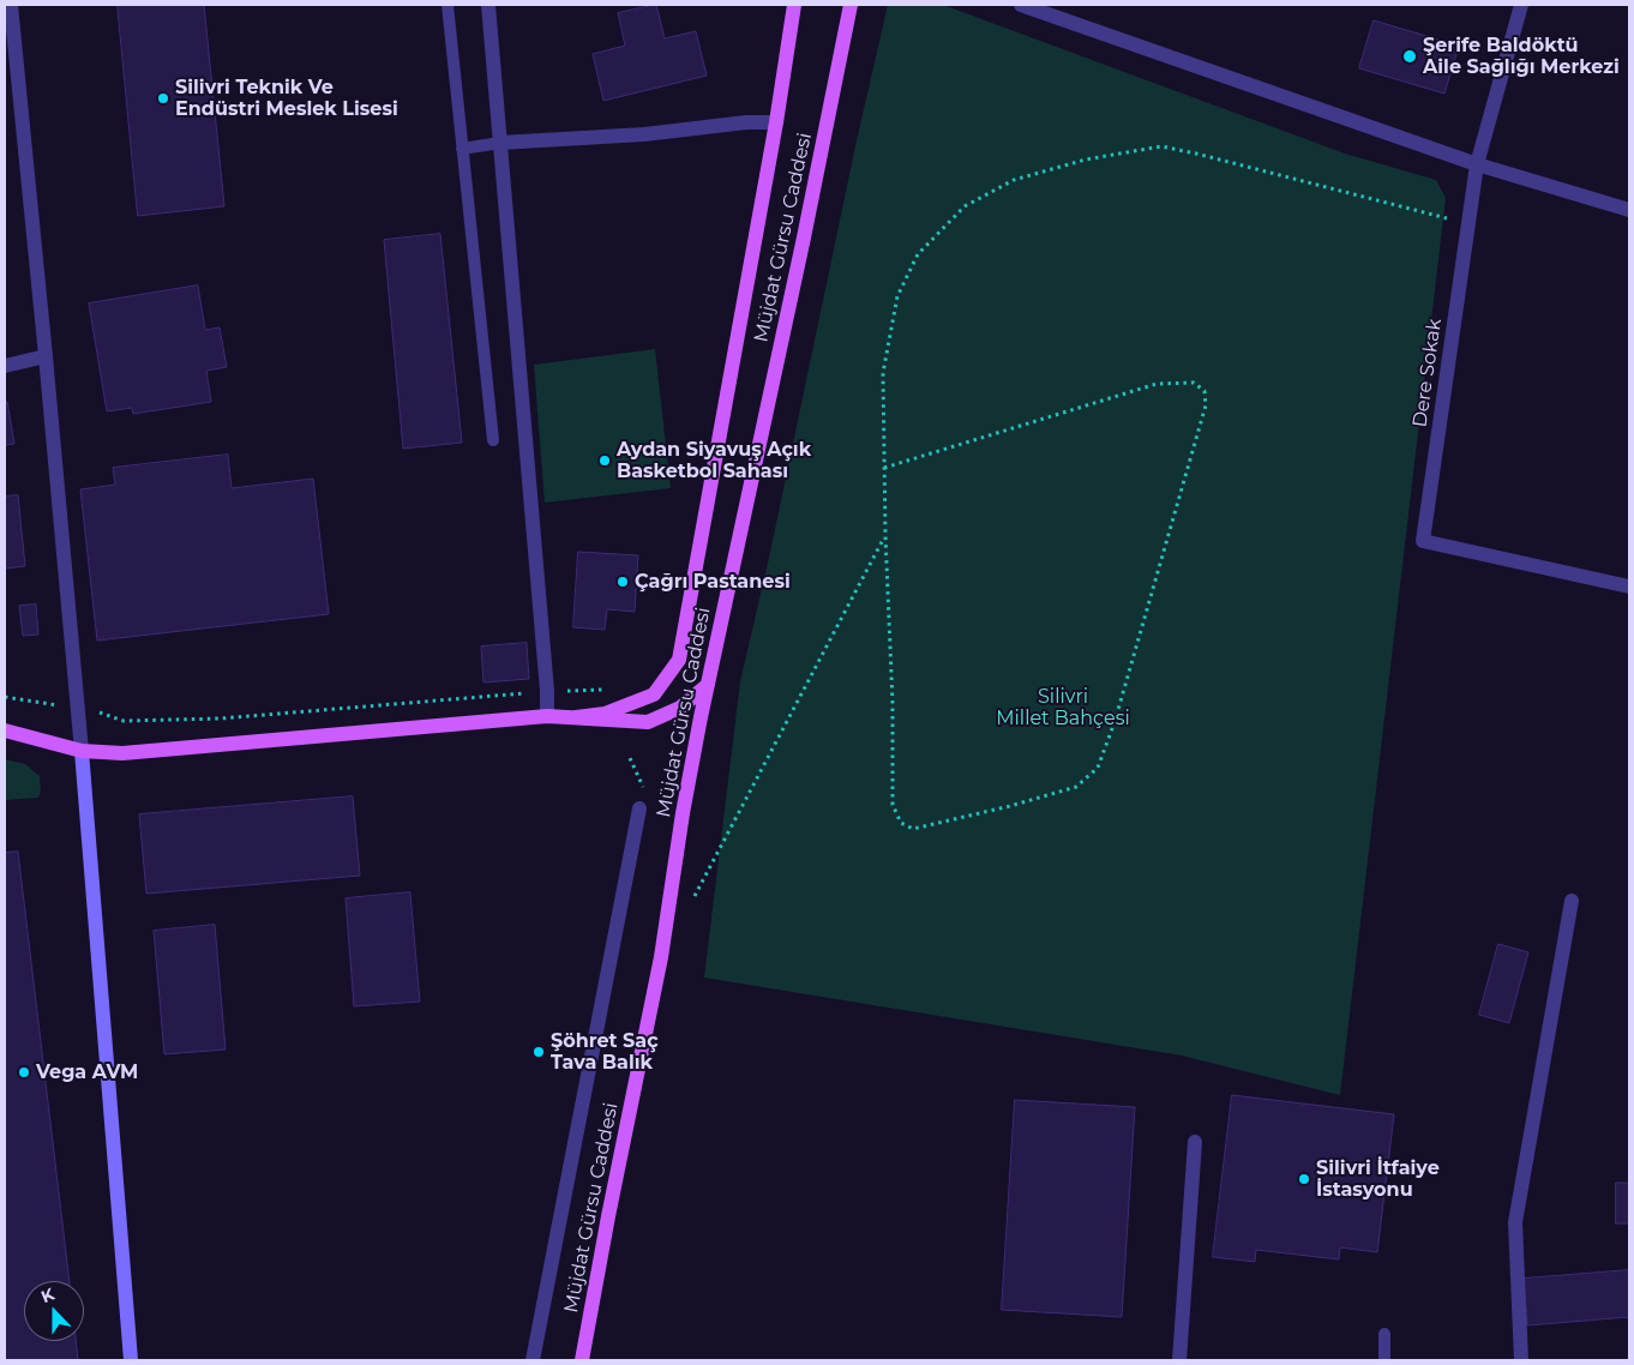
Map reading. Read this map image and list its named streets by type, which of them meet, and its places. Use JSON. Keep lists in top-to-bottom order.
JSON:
{
  "streets": {
    "main road": ["Müjdat Gürsu Caddesi"],
    "street": ["Dere Sokak"]
  },
  "parks": ["Silivri Millet Bahçesi"],
  "places": [
    "Şerife Baldöktü Aile Sağlığı Merkezi",
    "Silivri Teknik Ve Endüstri Meslek Lisesi",
    "Aydan Siyavuş Açık Basketbol Sahası",
    "Çağrı Pastanesi",
    "Şöhret Saç Tava Balık",
    "Vega AVM",
    "Silivri İtfaiye İstasyonu"
  ],
  "north": "top"
}
